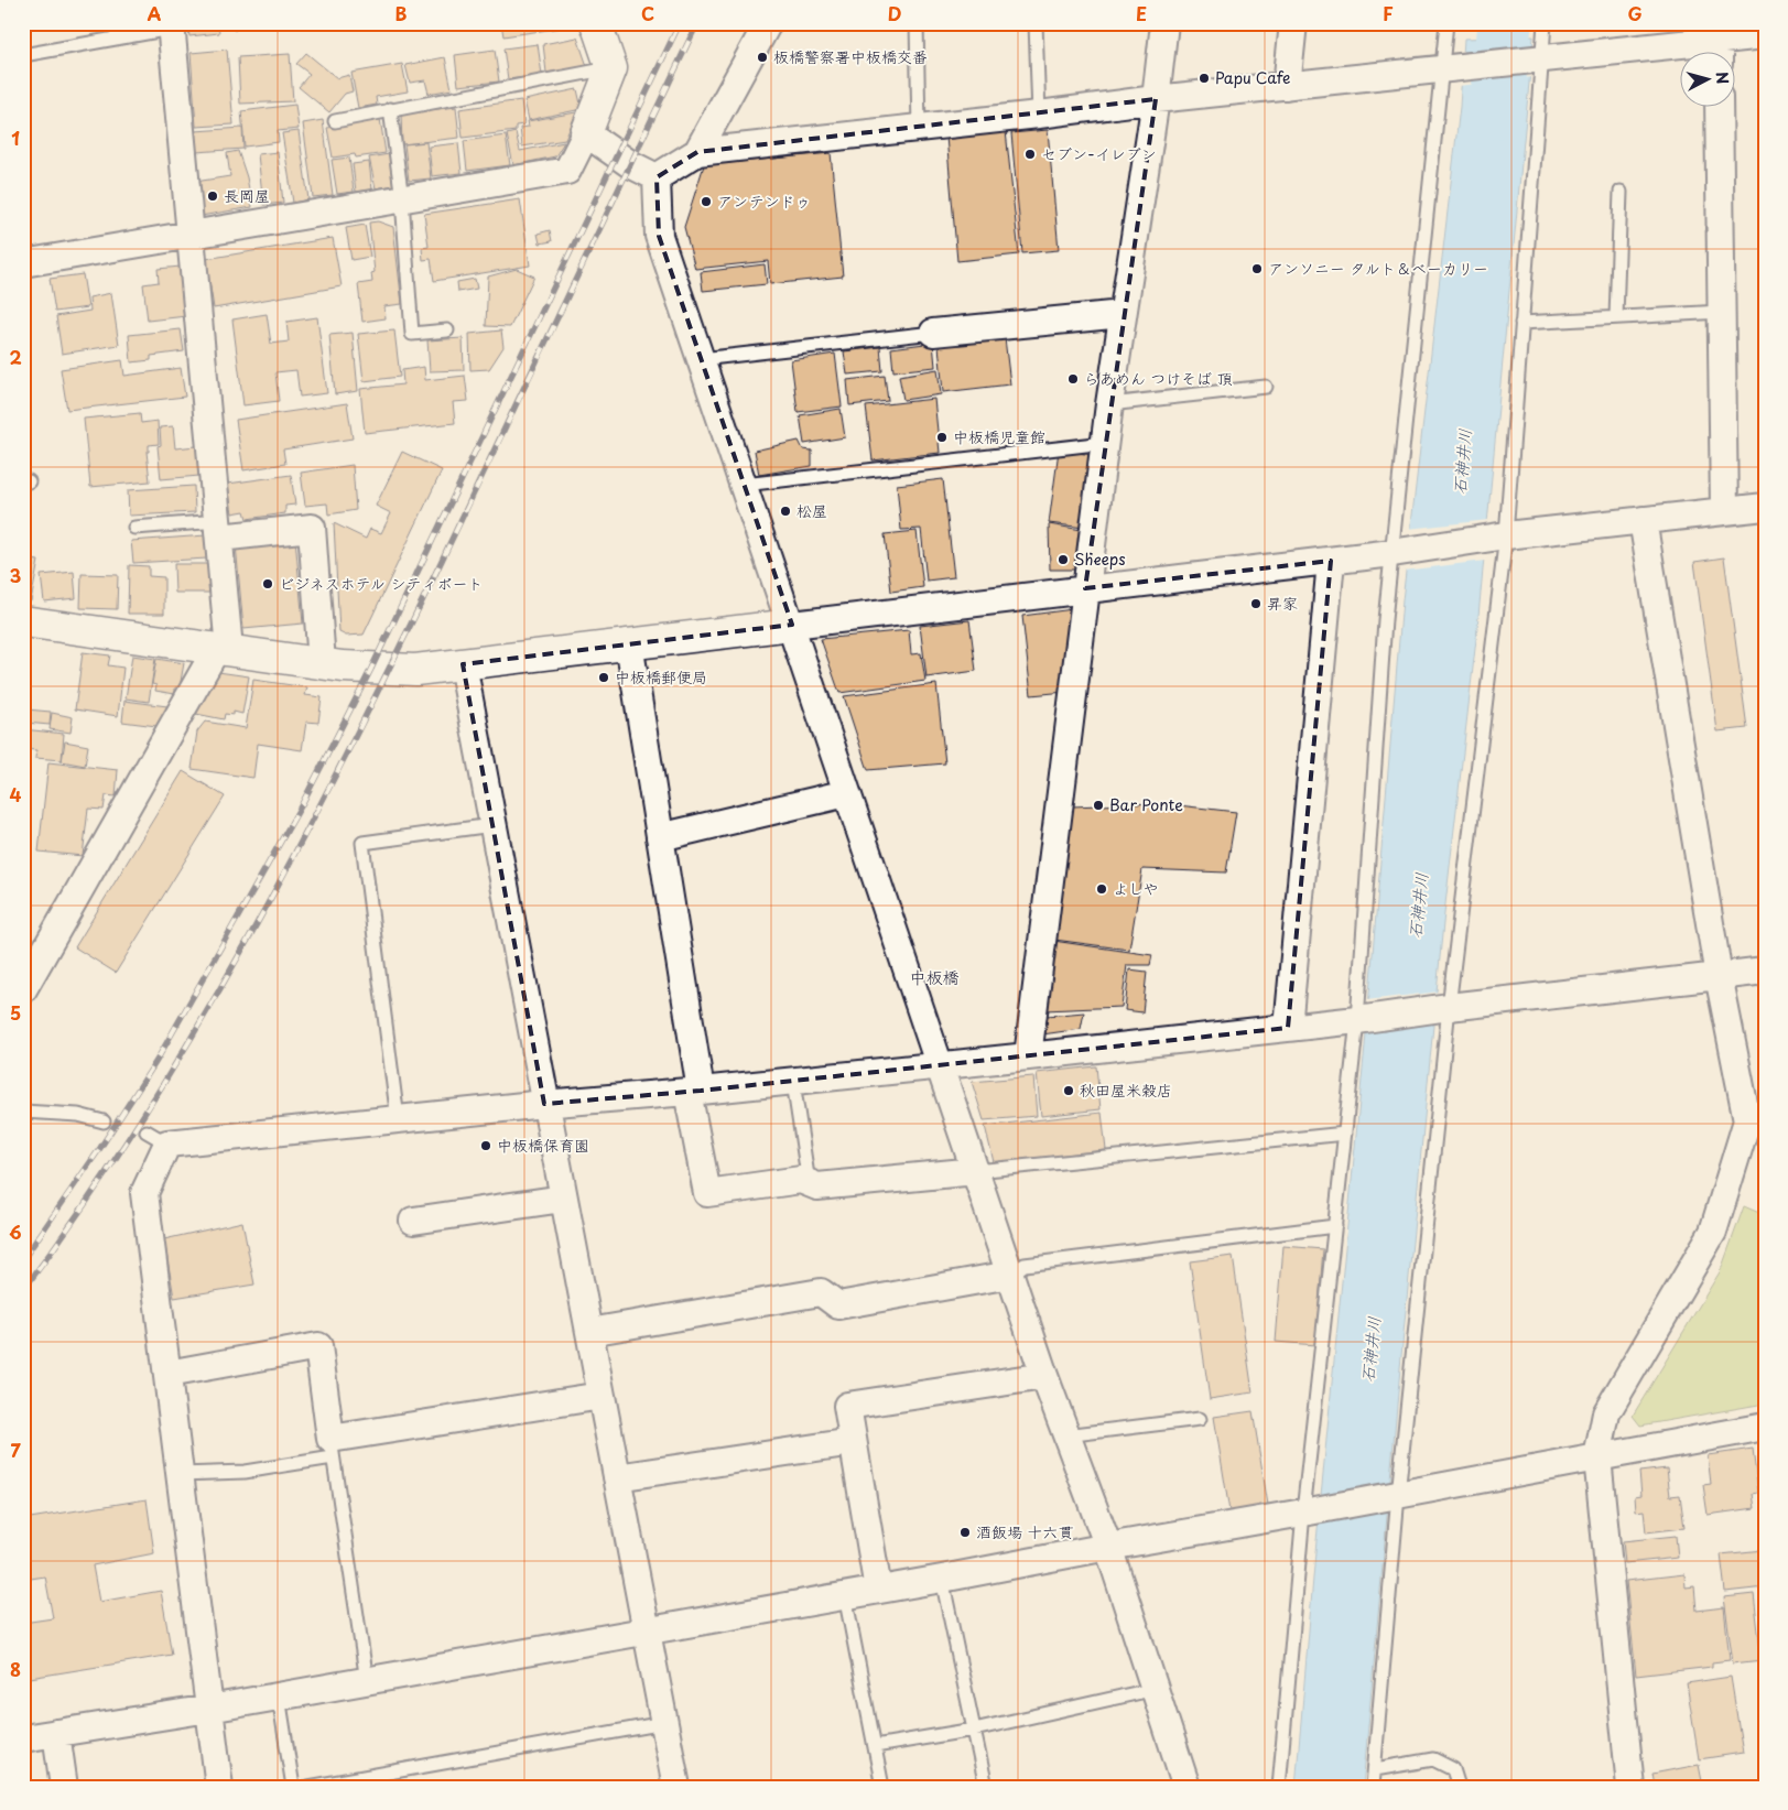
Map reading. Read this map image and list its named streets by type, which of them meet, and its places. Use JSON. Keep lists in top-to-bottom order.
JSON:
{
  "districts": ["中板橋"],
  "water": ["石神井川"],
  "places": [
    "板橋警察署中板橋交番",
    "Papu Cafe",
    "セブン-イレブン",
    "長岡屋",
    "アンテンドゥ",
    "アンソニー タルト＆ベーカリー",
    "らあめん つけそば 頂",
    "中板橋児童館",
    "松屋",
    "Sheeps",
    "ビジネスホテル シティポート",
    "昇家",
    "中板橋郵便局",
    "Bar Ponte",
    "よしや",
    "秋田屋米穀店",
    "中板橋保育園",
    "酒飯場 十六貫"
  ],
  "north": "right",
  "grid": {
    "columns": [
      "A",
      "B",
      "C",
      "D",
      "E",
      "F",
      "G"
    ],
    "rows": [
      "1",
      "2",
      "3",
      "4",
      "5",
      "6",
      "7",
      "8"
    ]
  }
}
